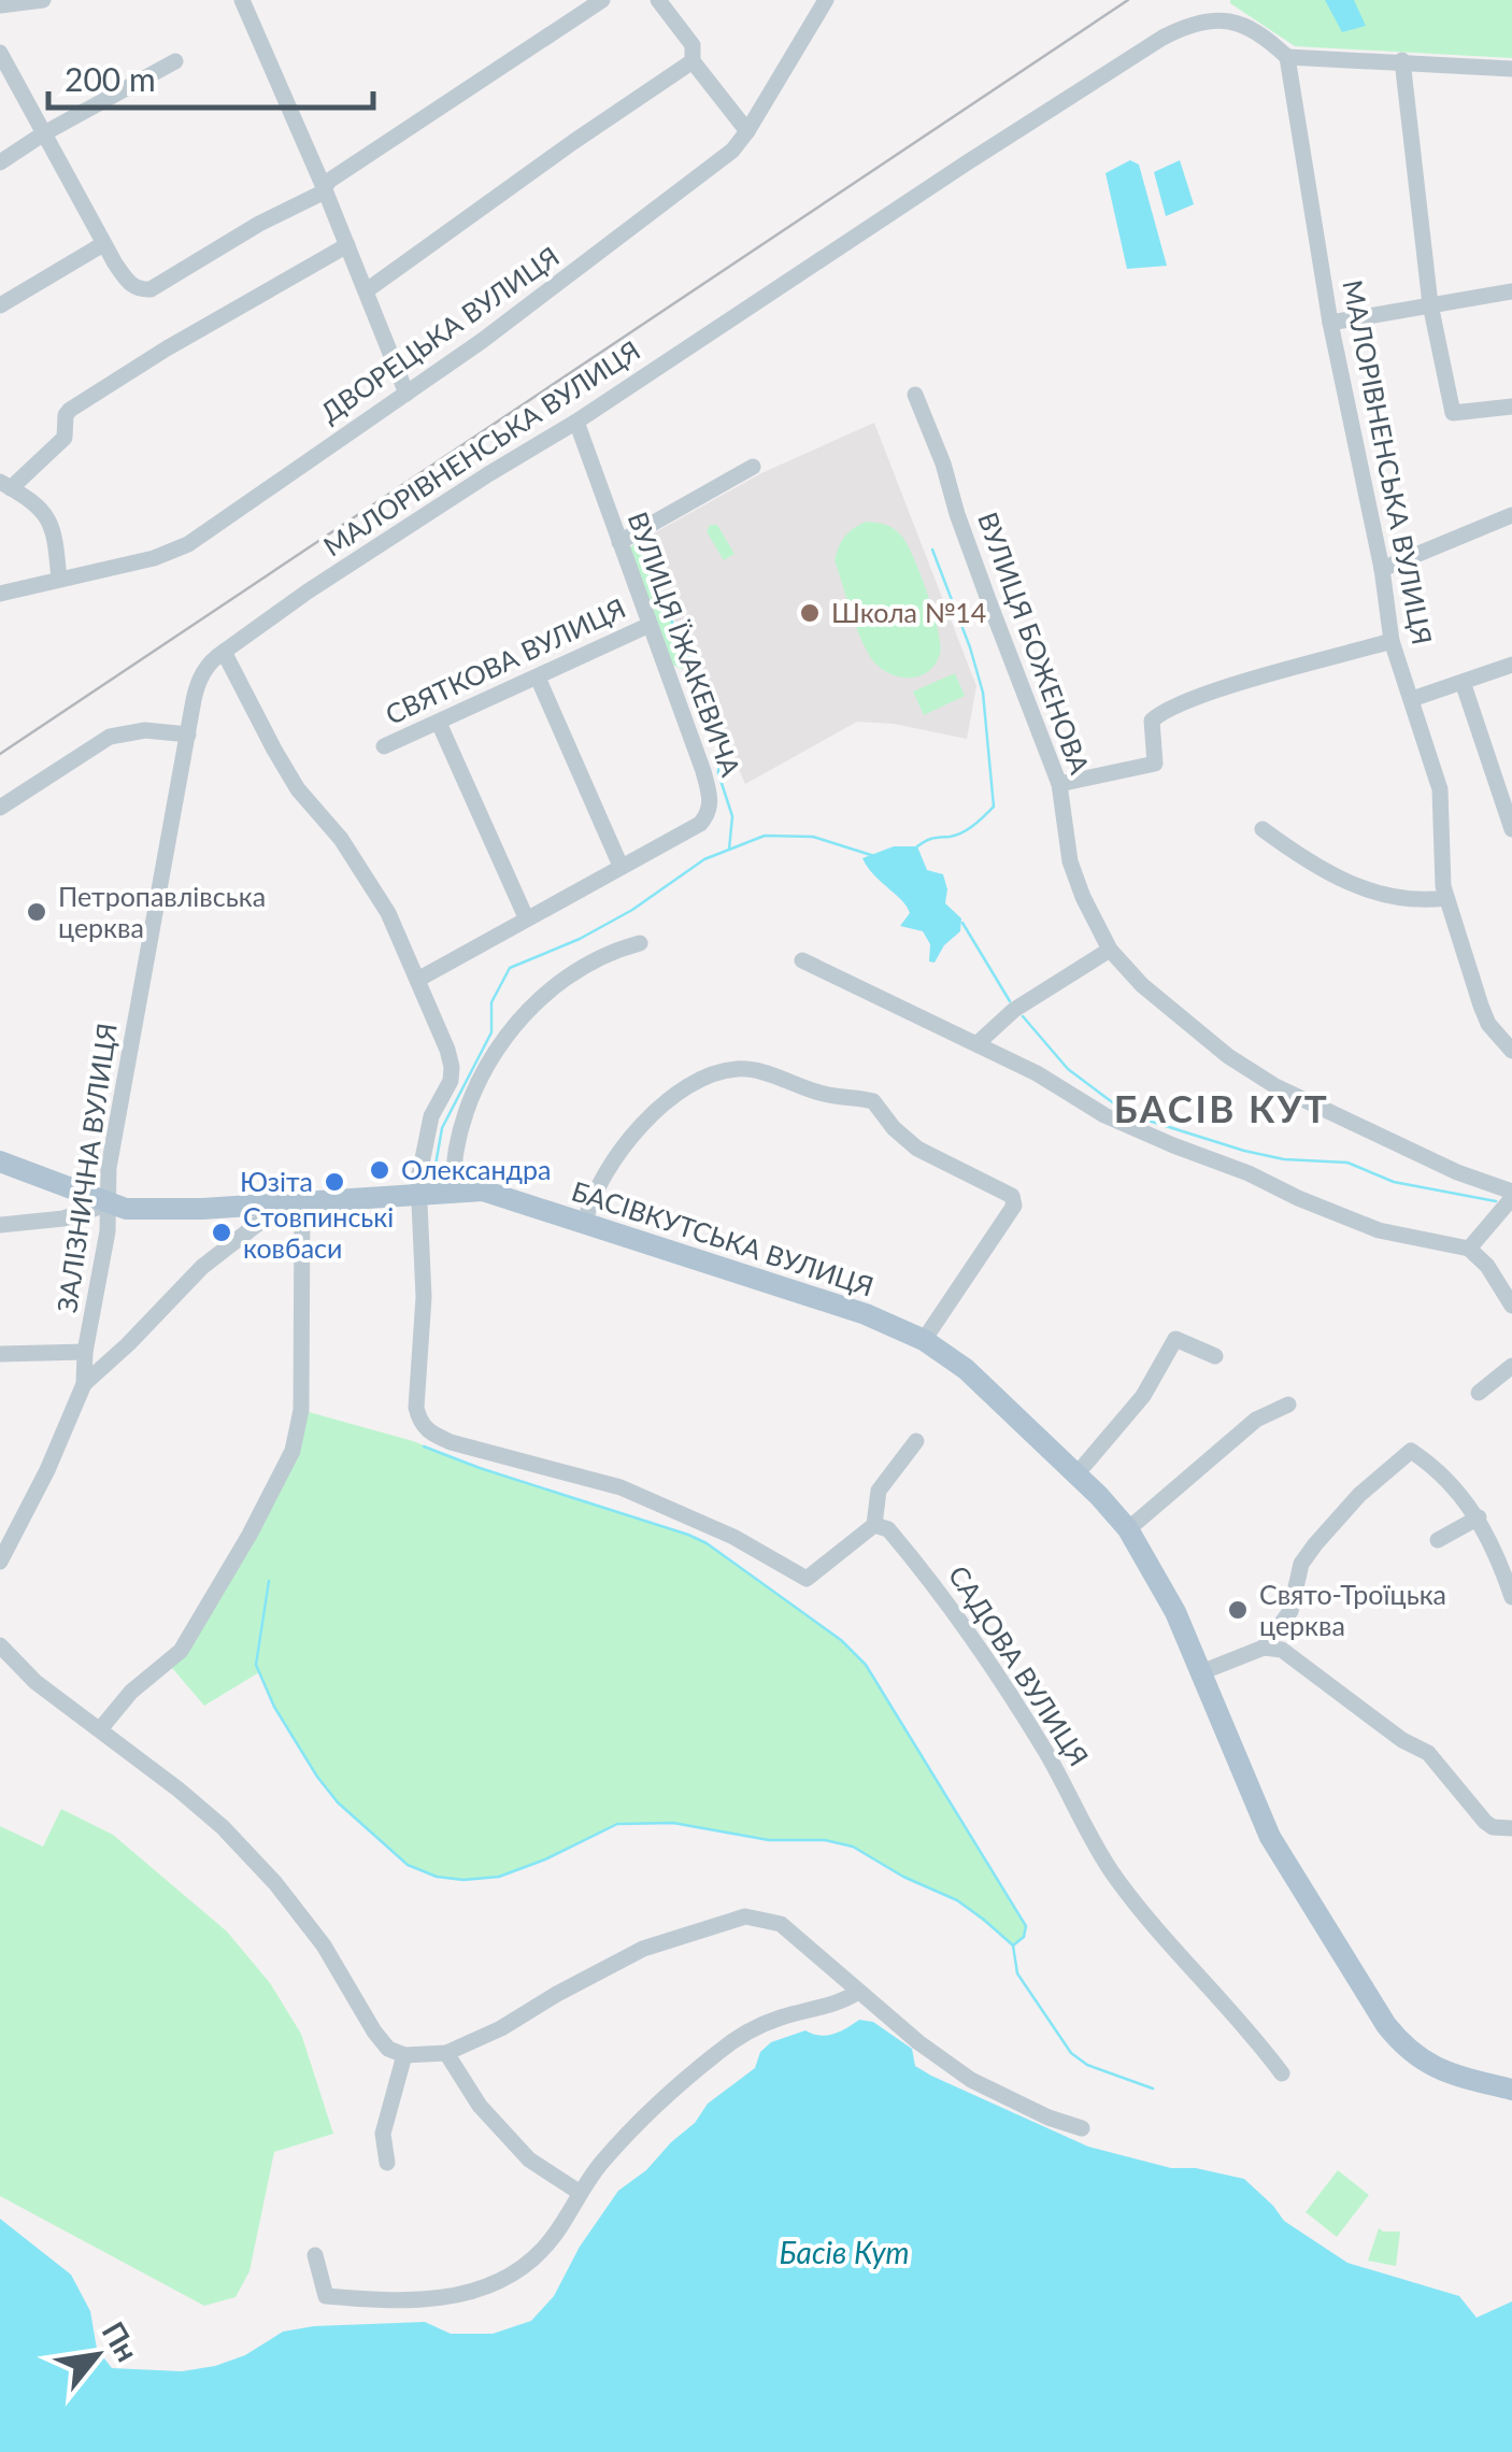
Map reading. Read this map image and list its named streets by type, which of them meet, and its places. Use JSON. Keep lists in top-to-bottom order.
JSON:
{
  "streets": {
    "main road": ["БАСІВКУТСЬКА ВУЛИЦЯ"],
    "street": [
      "ДВОРЕЦЬКА ВУЛИЦЯ",
      "МАЛОРІВНЕНСЬКА ВУЛИЦЯ",
      "ВУЛИЦЯ БОЖЕНОВА",
      "ВУЛИЦЯ ЇЖАКЕВИЧА",
      "СВЯТКОВА ВУЛИЦЯ",
      "ЗАЛІЗНИЧНА ВУЛИЦЯ",
      "САДОВА ВУЛИЦЯ"
    ]
  },
  "crossings": [
    ["МАЛОРІВНЕНСЬКА ВУЛИЦЯ", "ВУЛИЦЯ ЇЖАКЕВИЧА"],
    ["МАЛОРІВНЕНСЬКА ВУЛИЦЯ", "ЗАЛІЗНИЧНА ВУЛИЦЯ"],
    ["ВУЛИЦЯ ЇЖАКЕВИЧА", "СВЯТКОВА ВУЛИЦЯ"],
    ["ЗАЛІЗНИЧНА ВУЛИЦЯ", "БАСІВКУТСЬКА ВУЛИЦЯ"]
  ],
  "districts": ["БАСІВ КУТ"],
  "water": ["Басів Кут"],
  "places": [
    "Школа №14",
    "Петропавлівська церква",
    "Олександра",
    "Юзіта",
    "Стовпинські ковбаси",
    "Свято-Троїцька церква"
  ],
  "scale_bar": "200 m",
  "north": "top right"
}
